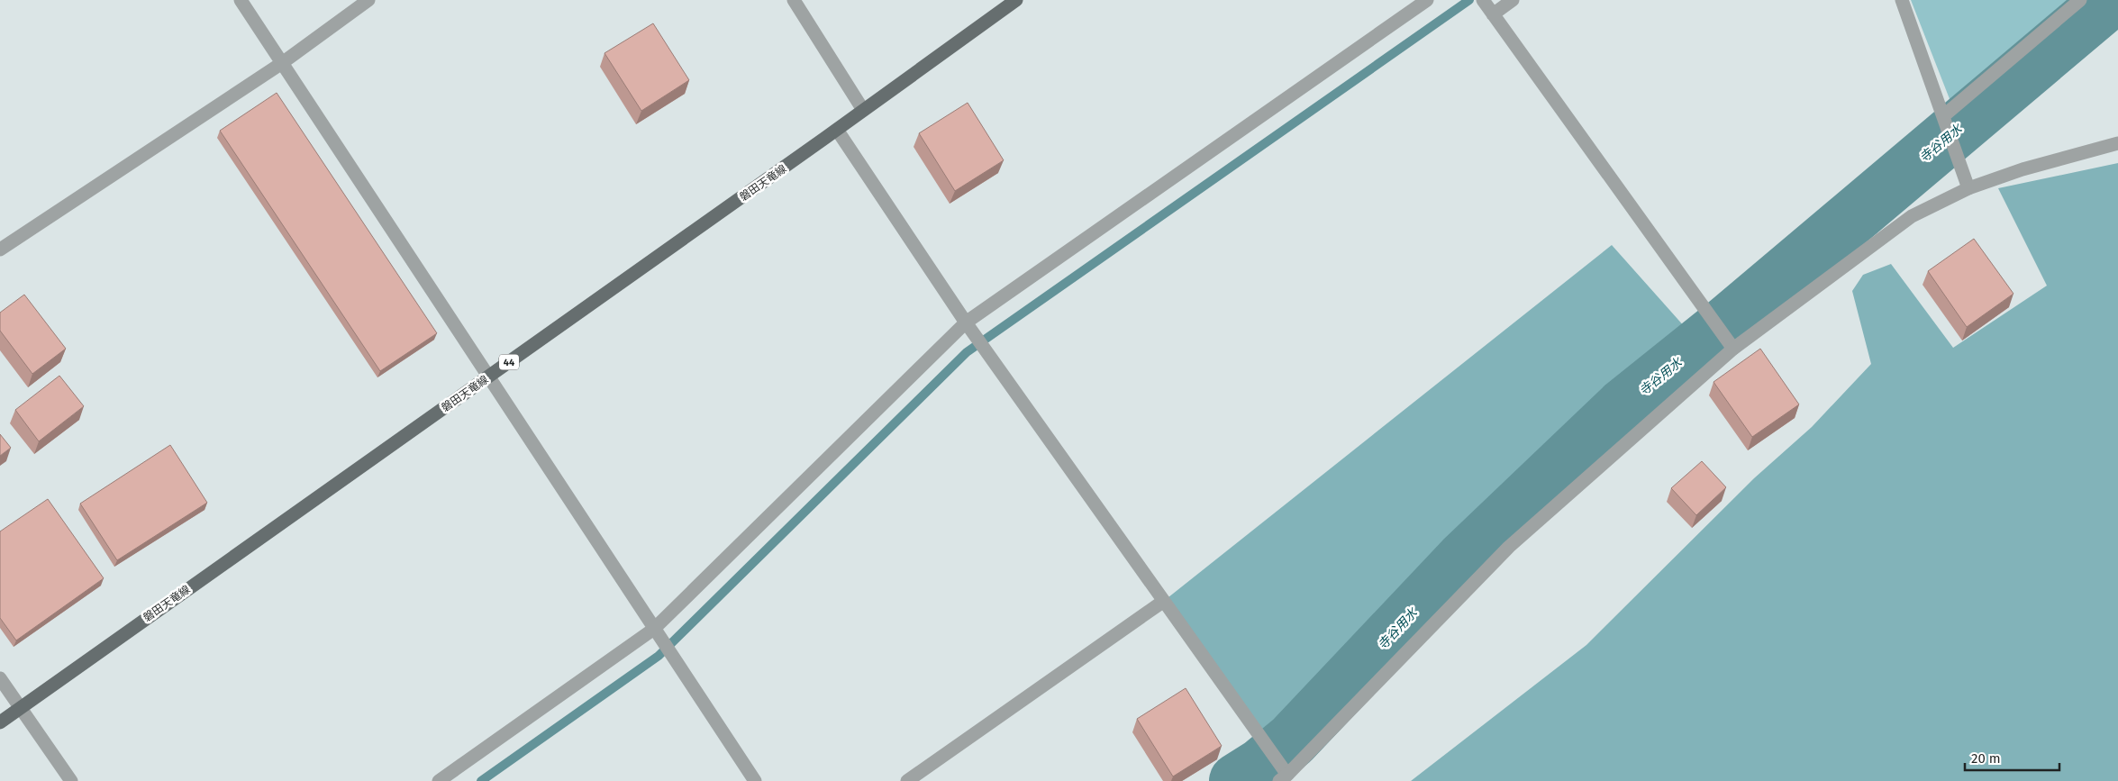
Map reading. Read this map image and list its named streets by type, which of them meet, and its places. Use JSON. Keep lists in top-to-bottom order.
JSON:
{
  "streets": {
    "main road": ["磐田天竜線", "44"]
  },
  "water": ["寺谷用水"],
  "scale_bar": "20 m"
}
